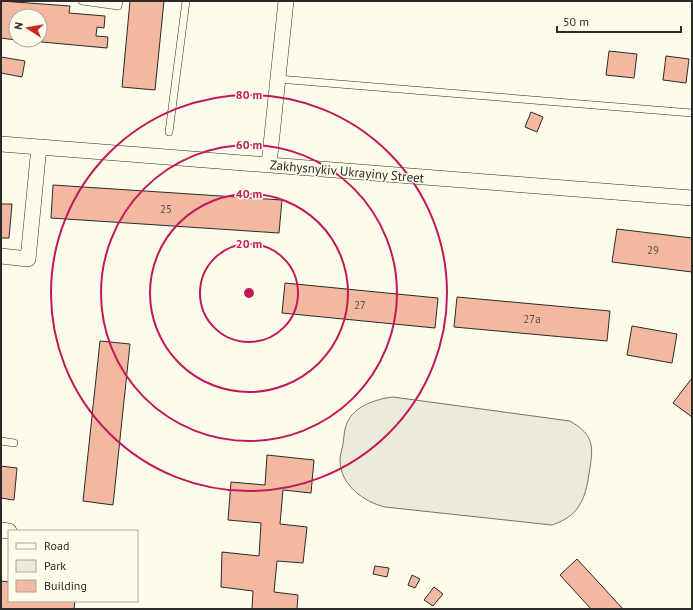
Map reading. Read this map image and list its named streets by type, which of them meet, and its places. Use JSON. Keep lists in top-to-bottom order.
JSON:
{
  "streets": {
    "street": ["Zakhysnykiv Ukrayiny Street"]
  },
  "house_numbers": [
    "25",
    "29",
    "27",
    "27а"
  ],
  "legend": ["Road", "Park", "Building"],
  "scale_bar": "50 m",
  "north": "left",
  "rings": [
    "80 m",
    "60 m",
    "40 m",
    "20 m"
  ]
}
